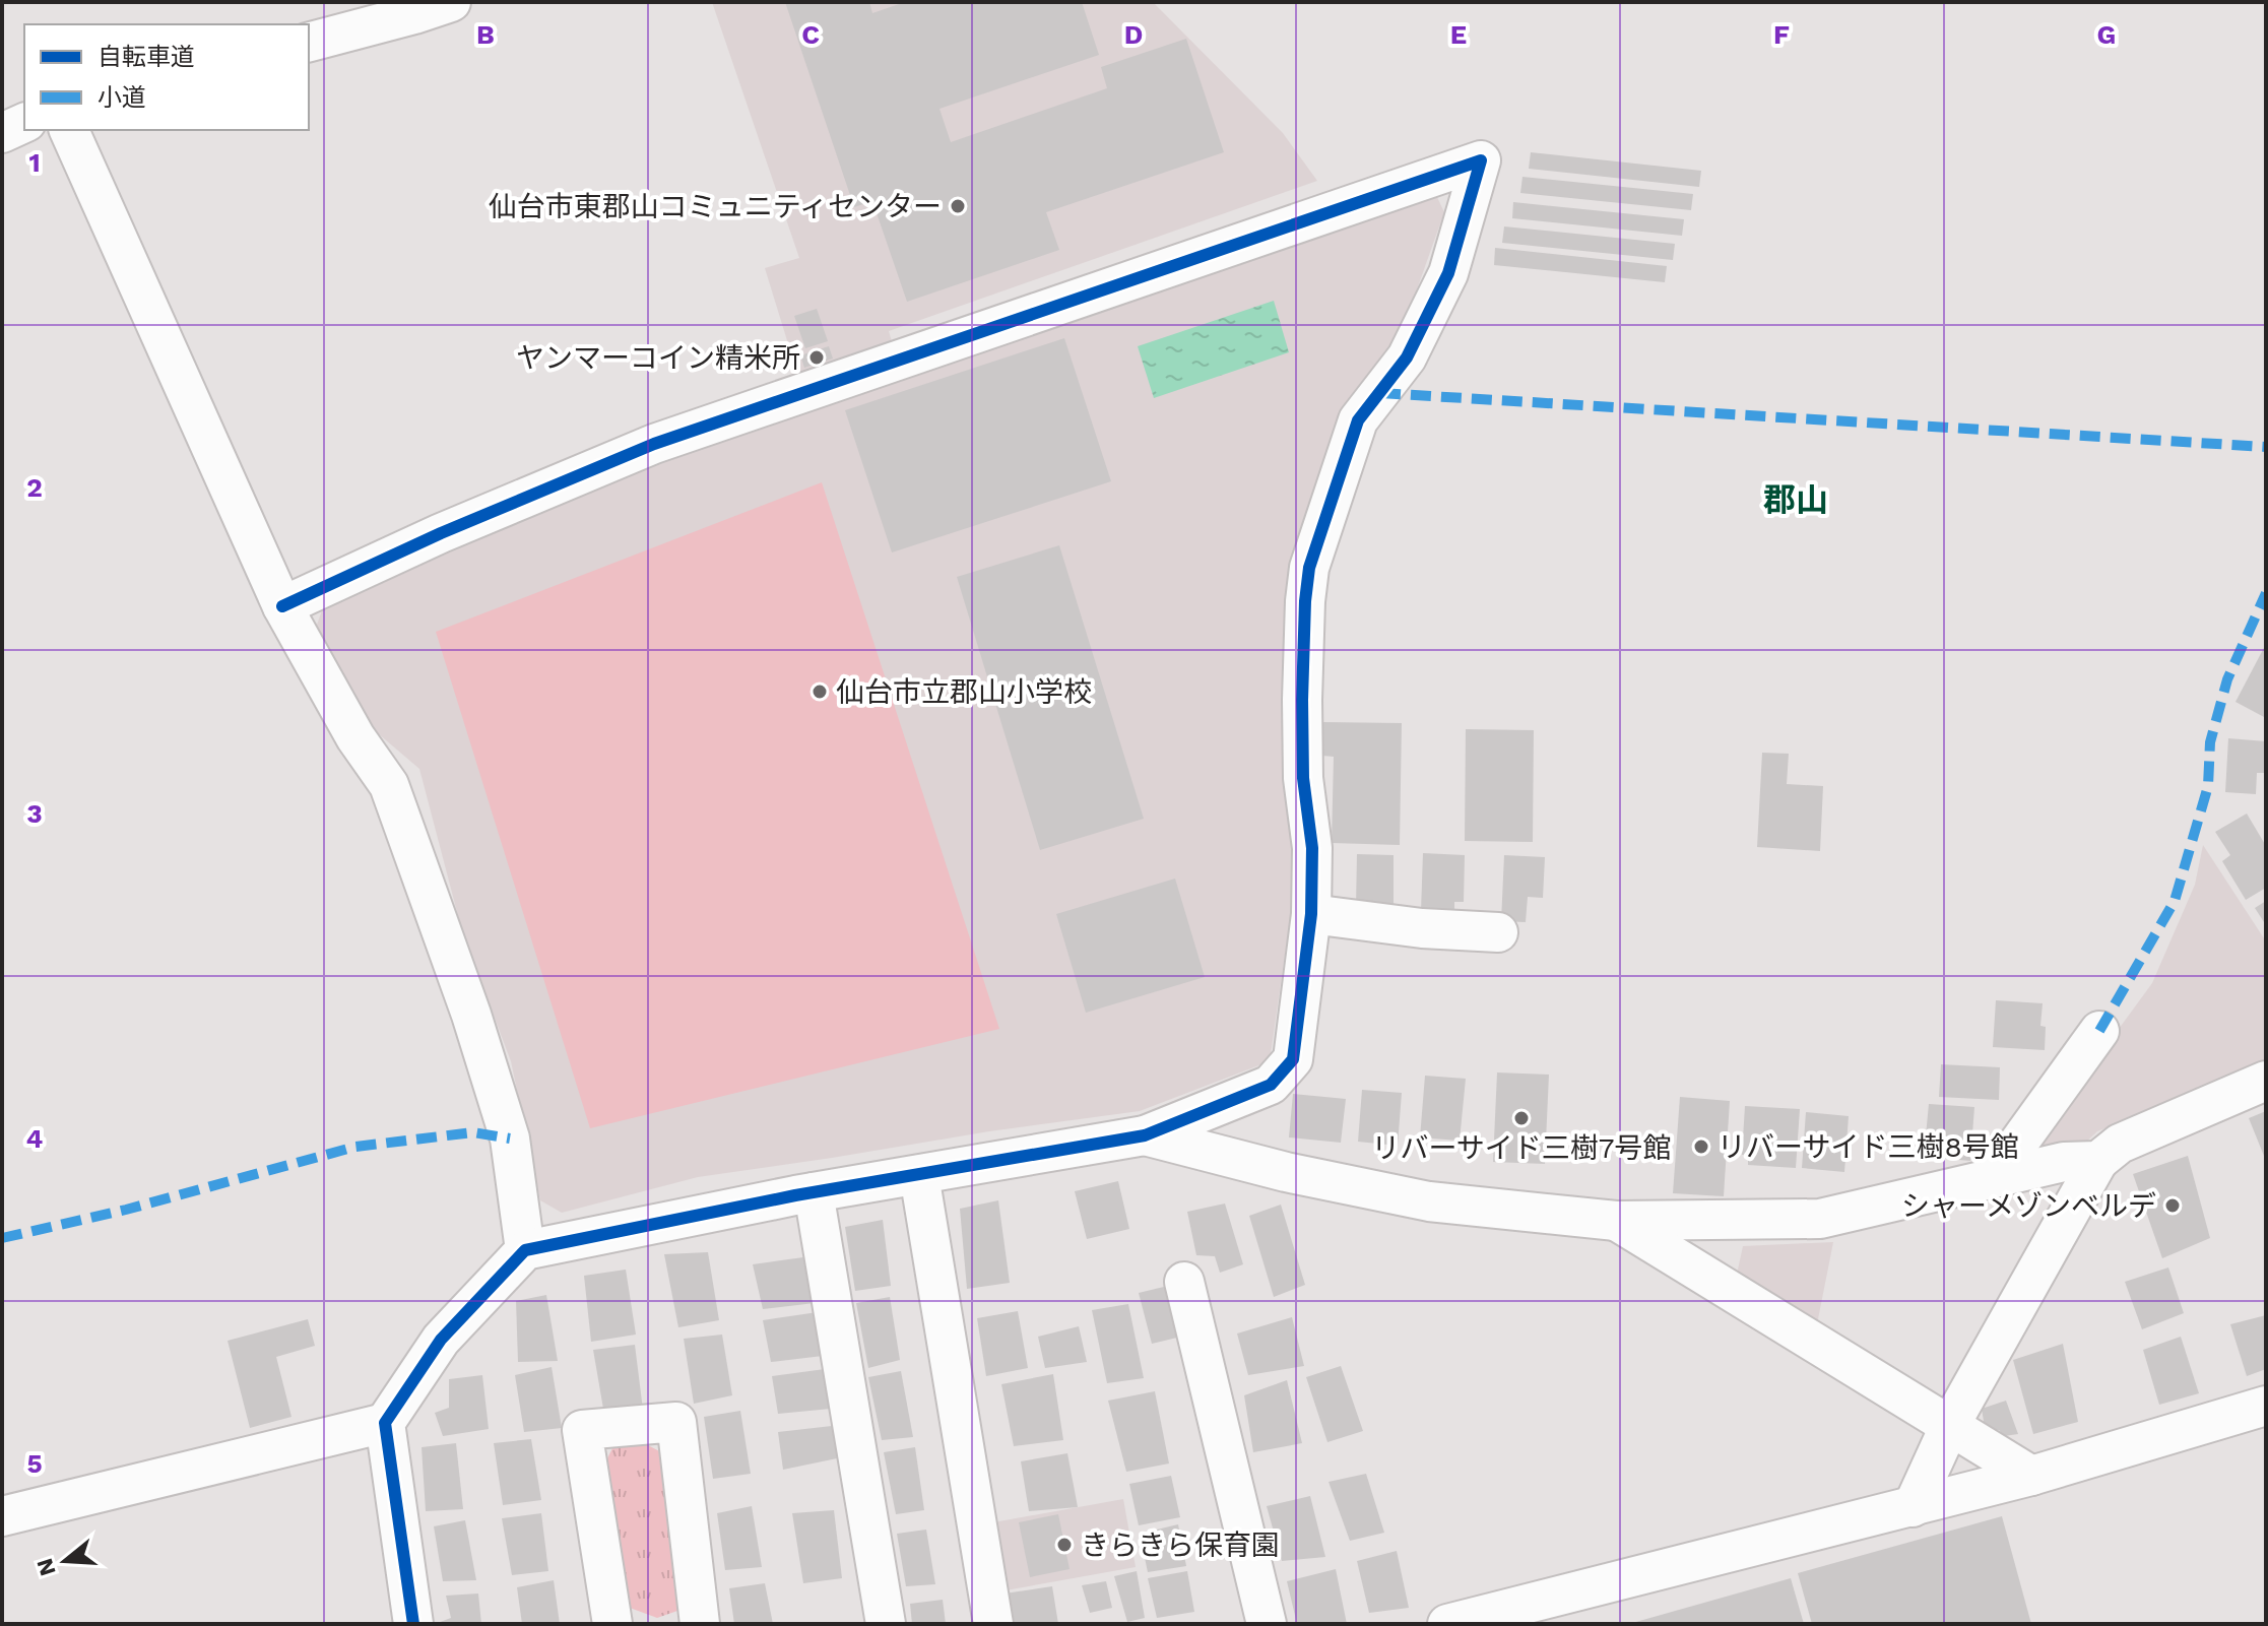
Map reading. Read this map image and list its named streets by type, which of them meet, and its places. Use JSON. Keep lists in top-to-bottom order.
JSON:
{
  "districts": ["郡山"],
  "places": [
    "仙台市東郡山コミュニティセンター",
    "ヤンマーコイン精米所",
    "仙台市立郡山小学校",
    "リバーサイド三樹7号館",
    "リバーサイド三樹8号館",
    "シャーメゾンベルデ",
    "きらきら保育園"
  ],
  "legend": ["自転車道", "小道"],
  "north": "left",
  "grid": {
    "columns": [
      "B",
      "C",
      "D",
      "E",
      "F",
      "G"
    ],
    "rows": [
      "1",
      "2",
      "3",
      "4",
      "5"
    ]
  }
}
